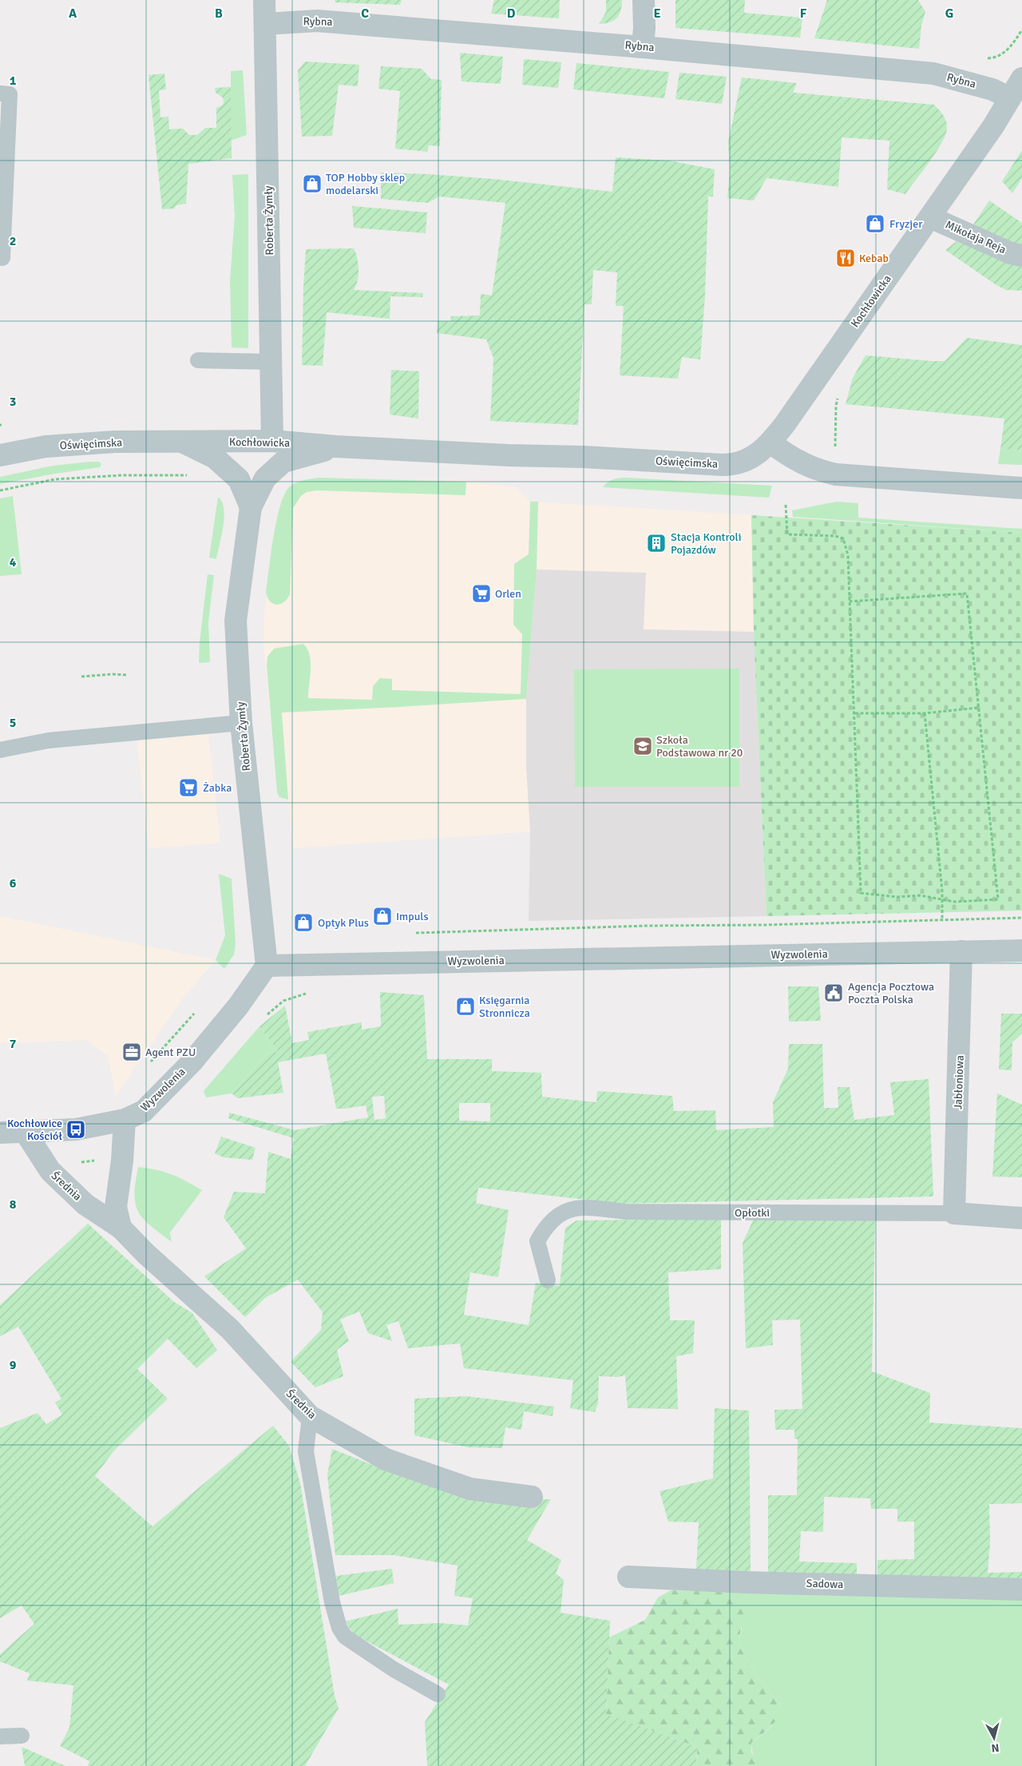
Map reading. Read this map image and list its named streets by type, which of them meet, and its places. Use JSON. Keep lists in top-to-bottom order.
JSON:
{
  "streets": {
    "street": [
      "Rybna",
      "Roberta Żymły",
      "Mikołaja Reja",
      "Kochłowicka",
      "Oświęcimska",
      "Wyzwolenia",
      "Jabłoniowa",
      "Średnia",
      "Opłotki",
      "Sadowa"
    ]
  },
  "crossings": [
    ["Rybna", "Roberta Żymły"],
    ["Rybna", "Kochłowicka"],
    ["Roberta Żymły", "Kochłowicka"],
    ["Roberta Żymły", "Oświęcimska"],
    ["Roberta Żymły", "Wyzwolenia"],
    ["Mikołaja Reja", "Kochłowicka"],
    ["Kochłowicka", "Oświęcimska"],
    ["Wyzwolenia", "Jabłoniowa"],
    ["Wyzwolenia", "Średnia"],
    ["Jabłoniowa", "Opłotki"]
  ],
  "places": {
    "shop": [
      "TOP Hobby sklep modelarski",
      "Fryzjer",
      "Impuls",
      "Optyk Plus",
      "Księgarnia Stronnicza"
    ],
    "restaurant": ["Kebab"],
    "building": ["Stacja Kontroli Pojazdów"],
    "supermarket": ["Orlen", "Żabka"],
    "school or university": ["Szkoła Podstawowa nr 20"],
    "public building": ["Agencja Pocztowa Poczta Polska"],
    "office": ["Agent PZU"],
    "bus stop": ["Kochłowice Kościół"]
  },
  "north": "bottom",
  "grid": {
    "columns": [
      "A",
      "B",
      "C",
      "D",
      "E",
      "F",
      "G"
    ],
    "rows": [
      "1",
      "2",
      "3",
      "4",
      "5",
      "6",
      "7",
      "8",
      "9"
    ]
  }
}
